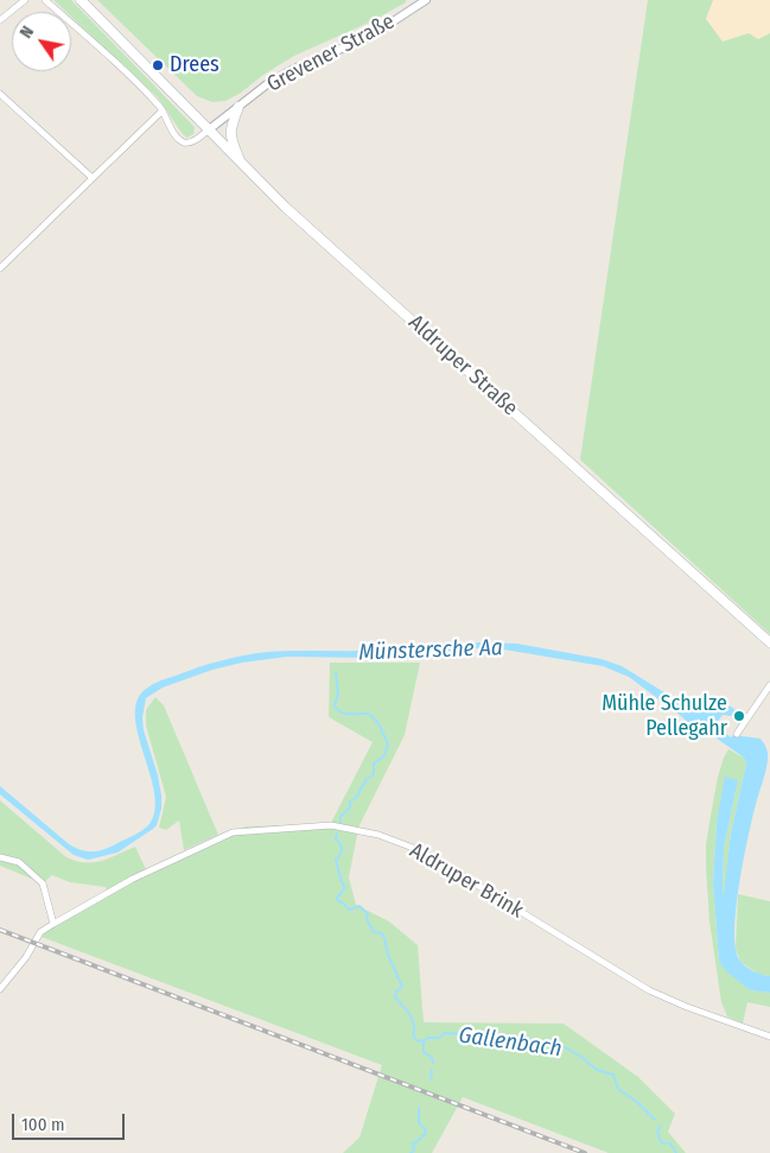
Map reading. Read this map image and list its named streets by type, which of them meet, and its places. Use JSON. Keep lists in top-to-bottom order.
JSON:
{
  "streets": {
    "main road": ["Aldruper Straße"],
    "street": ["Grevener Straße", "Aldruper Brink"]
  },
  "crossings": [
    ["Grevener Straße", "Aldruper Straße"]
  ],
  "water": ["Münstersche Aa", "Gallenbach"],
  "places": ["Drees", "Mühle Schulze Pellegahr"],
  "scale_bar": "100 m",
  "north": "top left"
}
